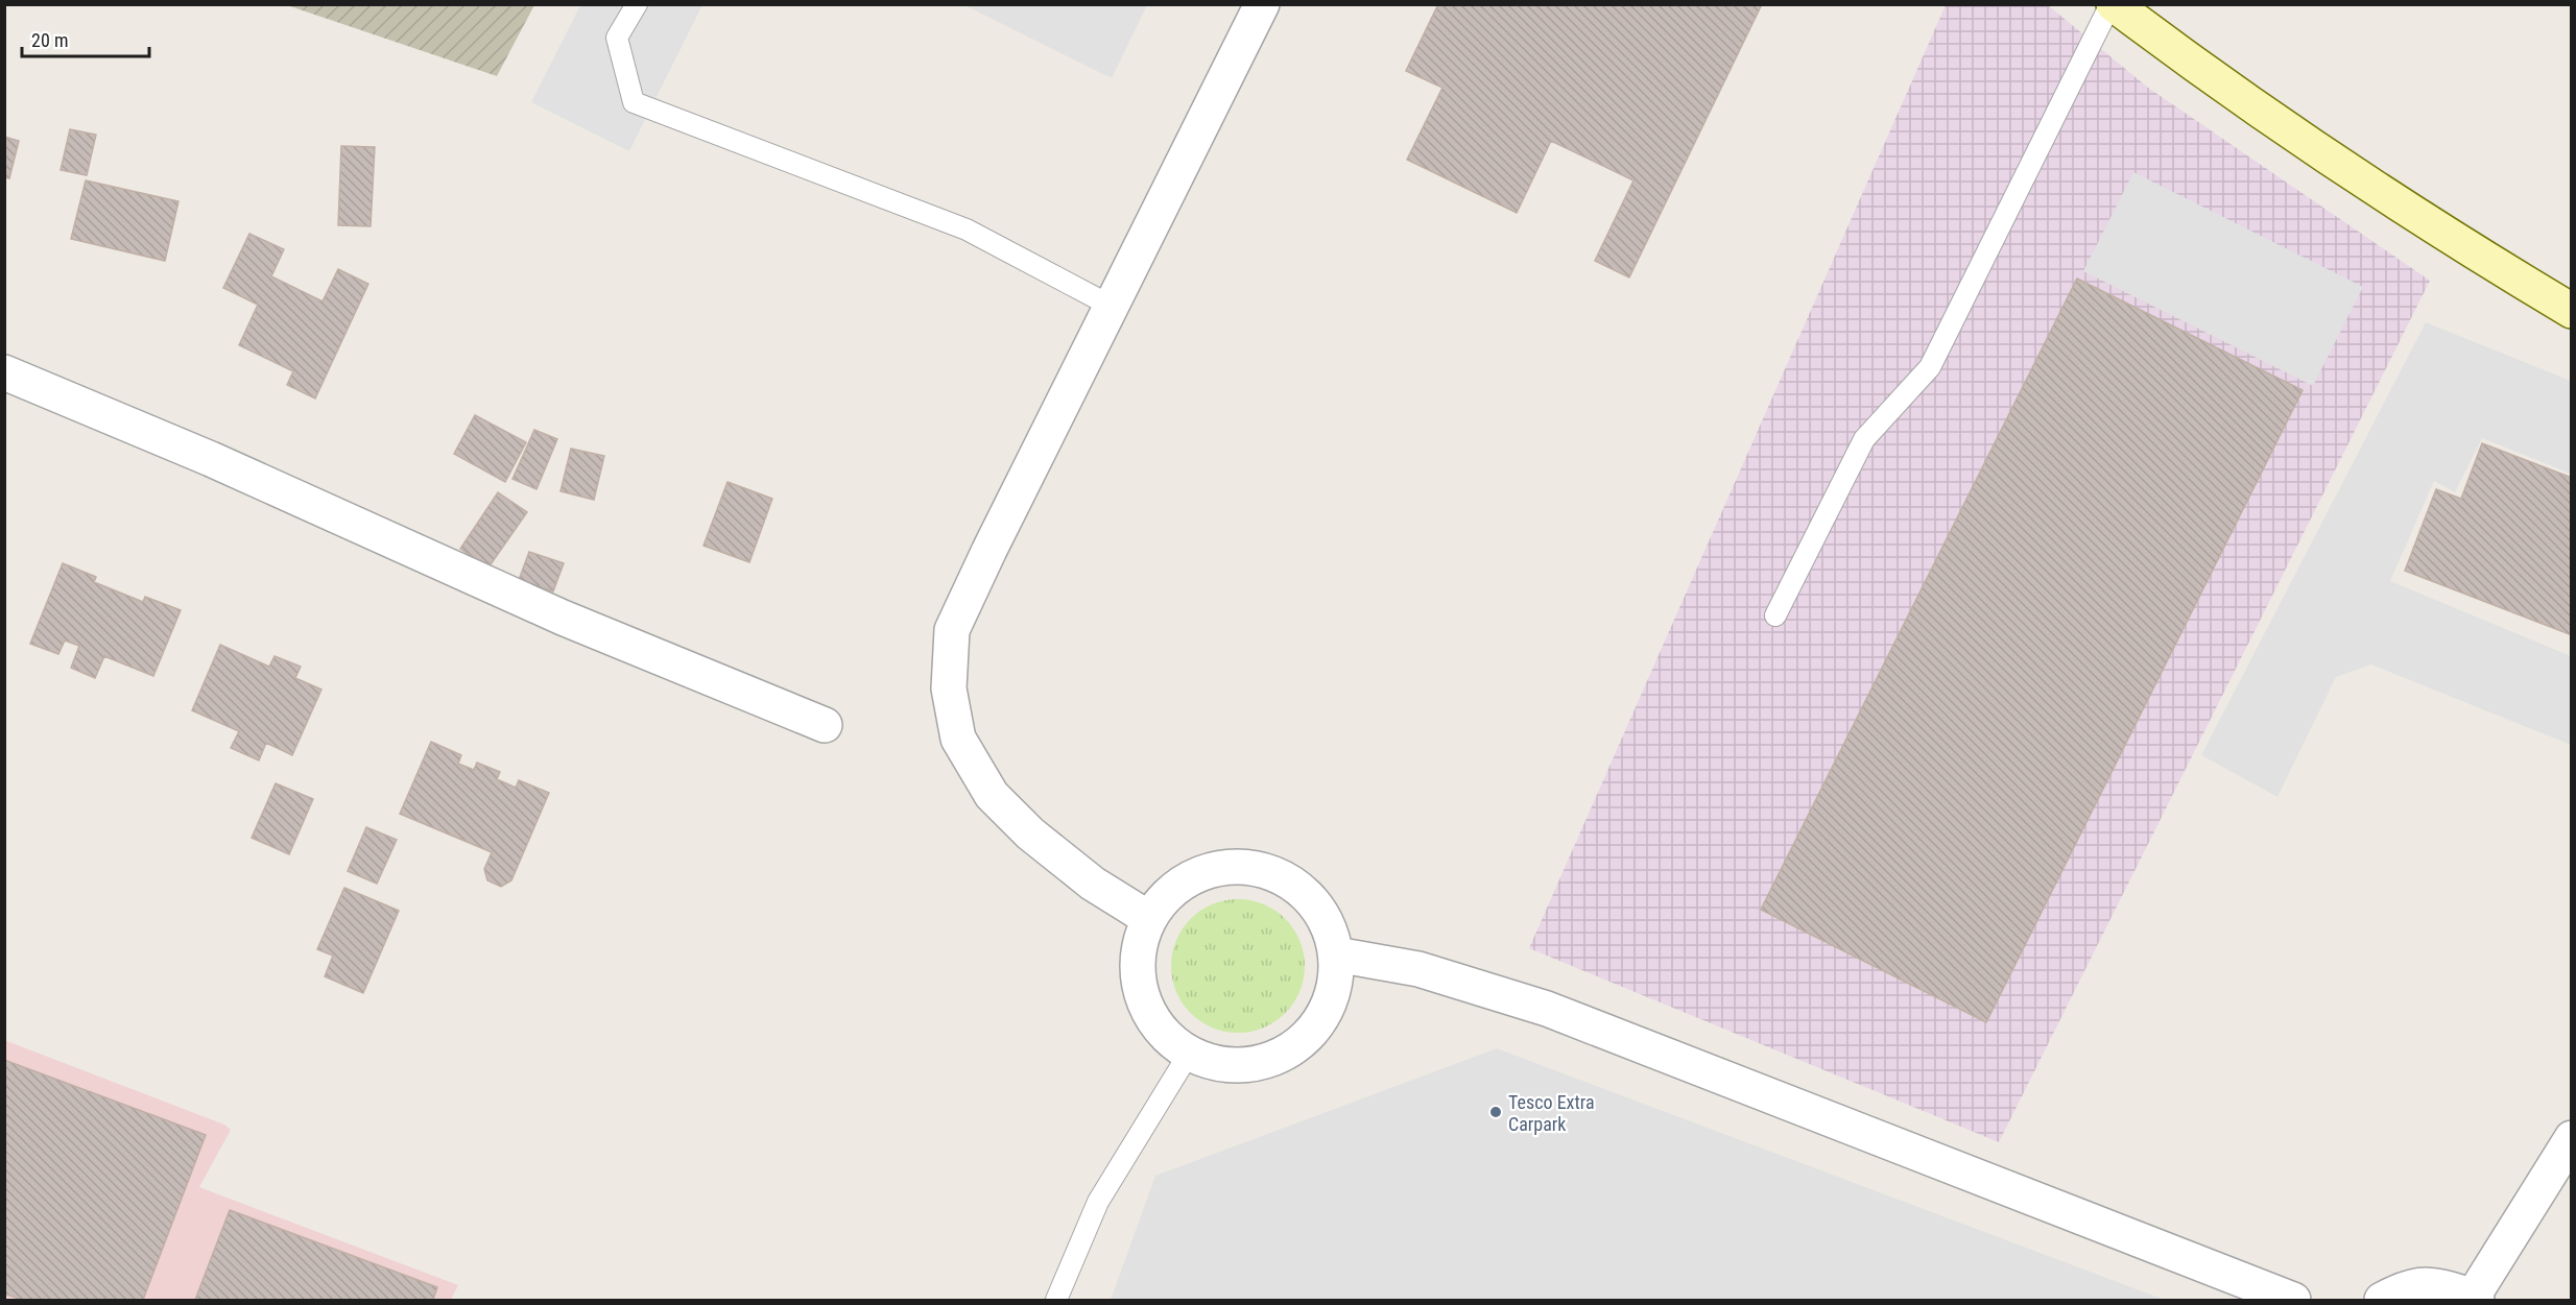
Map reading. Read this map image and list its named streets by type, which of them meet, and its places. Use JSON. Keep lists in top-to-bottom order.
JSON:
{
  "places": ["Tesco Extra Carpark"],
  "scale_bar": "20 m"
}
